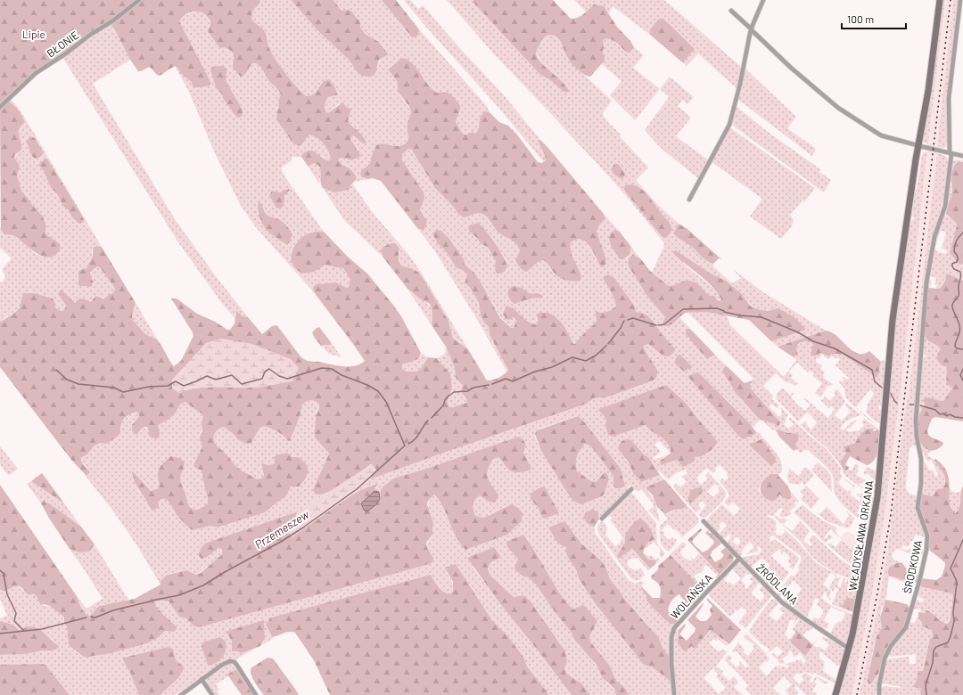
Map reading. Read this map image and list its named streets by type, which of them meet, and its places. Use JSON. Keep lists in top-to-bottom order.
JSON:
{
  "streets": {
    "street": [
      "BŁONIE",
      "WŁADYSŁAWA ORKANA",
      "ŚRODKOWA",
      "ŹRÓDLANA",
      "WOLAŃSKA"
    ]
  },
  "crossings": [
    ["WŁADYSŁAWA ORKANA", "ŹRÓDLANA"],
    ["ŹRÓDLANA", "WOLAŃSKA"]
  ],
  "water": ["Przemeszew"],
  "parks": ["Lipie"],
  "scale_bar": "100 m"
}
